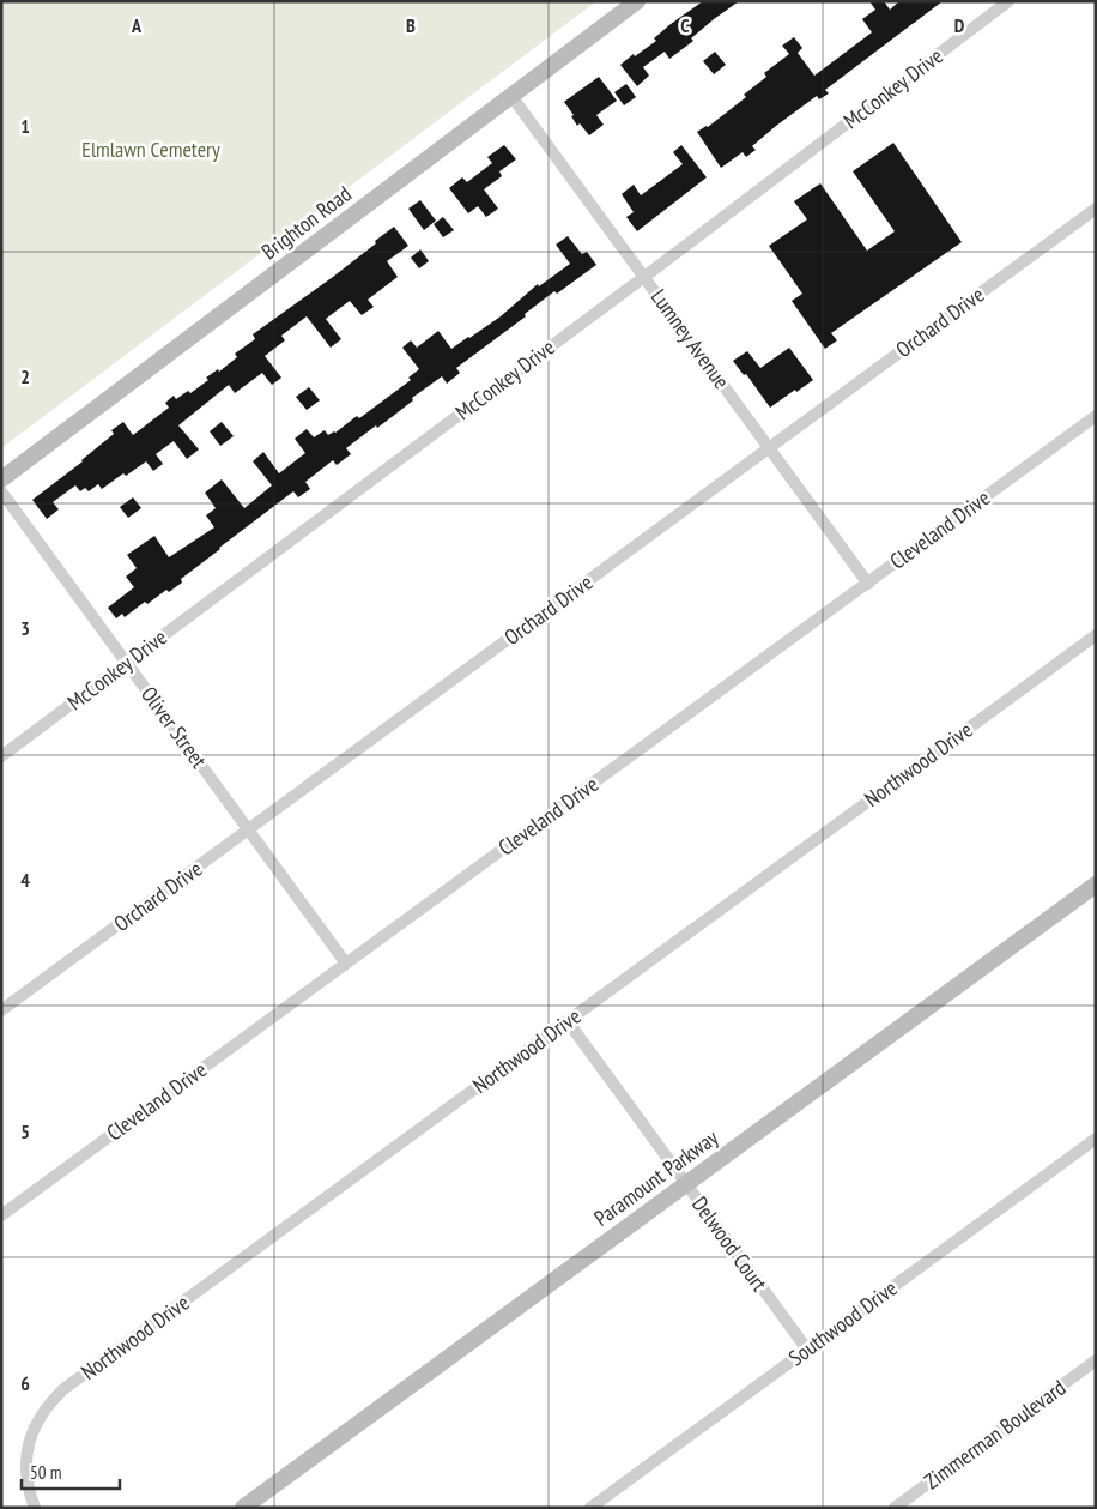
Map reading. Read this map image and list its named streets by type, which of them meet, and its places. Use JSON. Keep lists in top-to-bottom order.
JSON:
{
  "streets": {
    "street": [
      "McConkey Drive",
      "Brighton Road",
      "Orchard Drive",
      "Lumney Avenue",
      "Cleveland Drive",
      "Oliver Street",
      "Northwood Drive",
      "Paramount Parkway",
      "Delwood Court",
      "Southwood Drive",
      "Zimmerman Boulevard"
    ]
  },
  "crossings": [
    ["McConkey Drive", "Lumney Avenue"],
    ["McConkey Drive", "Oliver Street"],
    ["Brighton Road", "Lumney Avenue"],
    ["Orchard Drive", "Lumney Avenue"],
    ["Orchard Drive", "Oliver Street"],
    ["Lumney Avenue", "Cleveland Drive"],
    ["Cleveland Drive", "Oliver Street"],
    ["Northwood Drive", "Delwood Court"],
    ["Paramount Parkway", "Delwood Court"],
    ["Delwood Court", "Southwood Drive"]
  ],
  "parks": ["Elmlawn Cemetery"],
  "scale_bar": "50 m",
  "grid": {
    "columns": [
      "A",
      "B",
      "C",
      "D"
    ],
    "rows": [
      "1",
      "2",
      "3",
      "4",
      "5",
      "6"
    ]
  }
}
